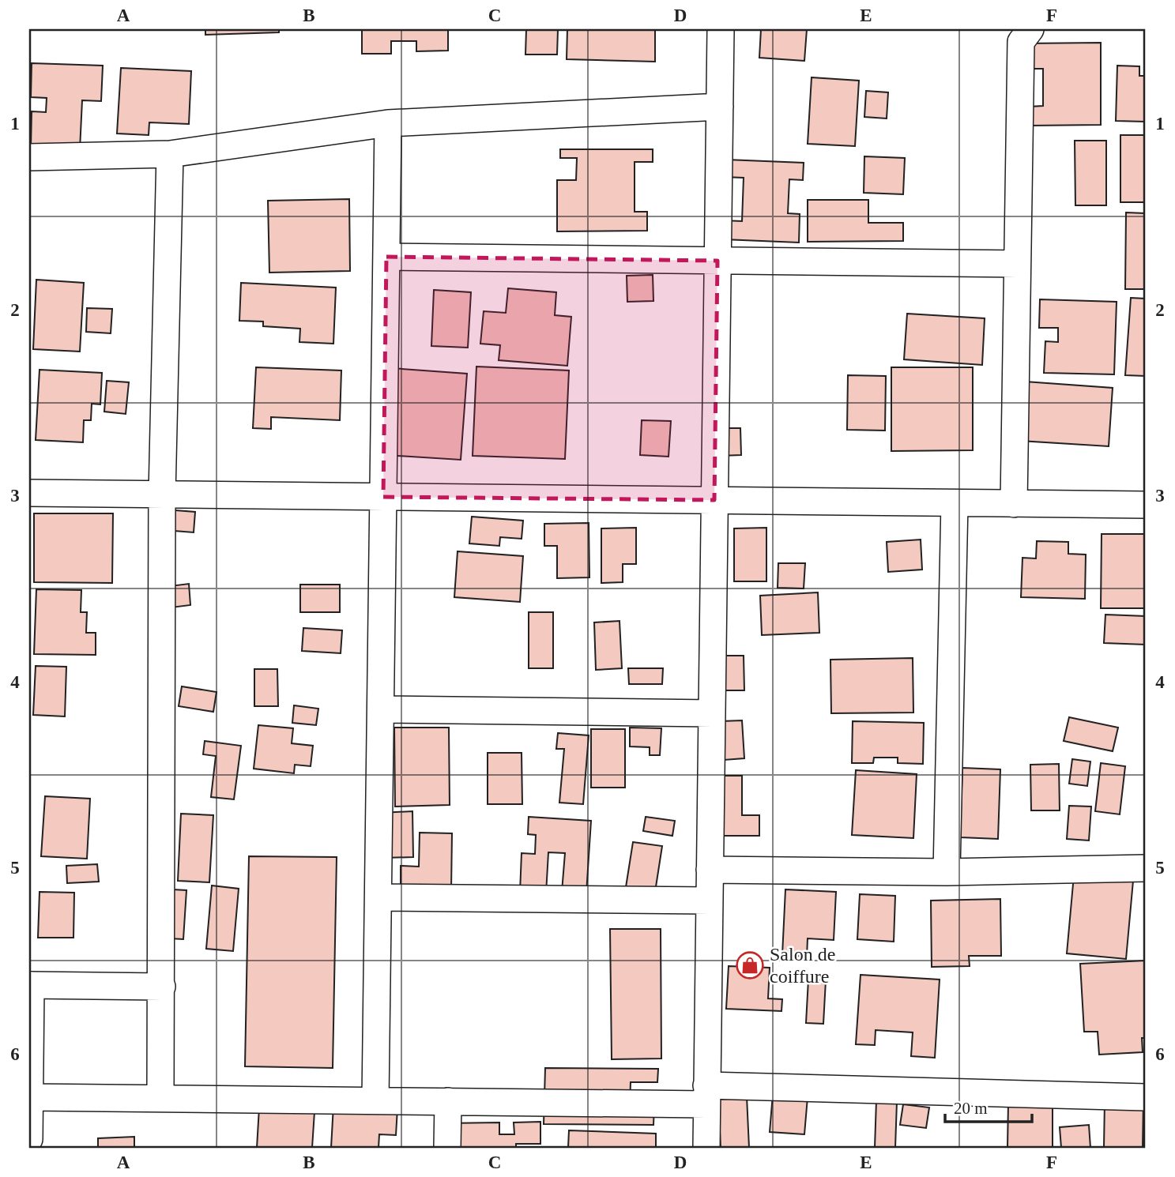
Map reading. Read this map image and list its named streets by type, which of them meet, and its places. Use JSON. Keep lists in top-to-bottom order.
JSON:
{
  "places": {
    "shop": ["Salon de coiffure"]
  },
  "scale_bar": "20 m",
  "grid": {
    "columns": [
      "A",
      "B",
      "C",
      "D",
      "E",
      "F"
    ],
    "rows": [
      "1",
      "2",
      "3",
      "4",
      "5",
      "6"
    ]
  }
}
